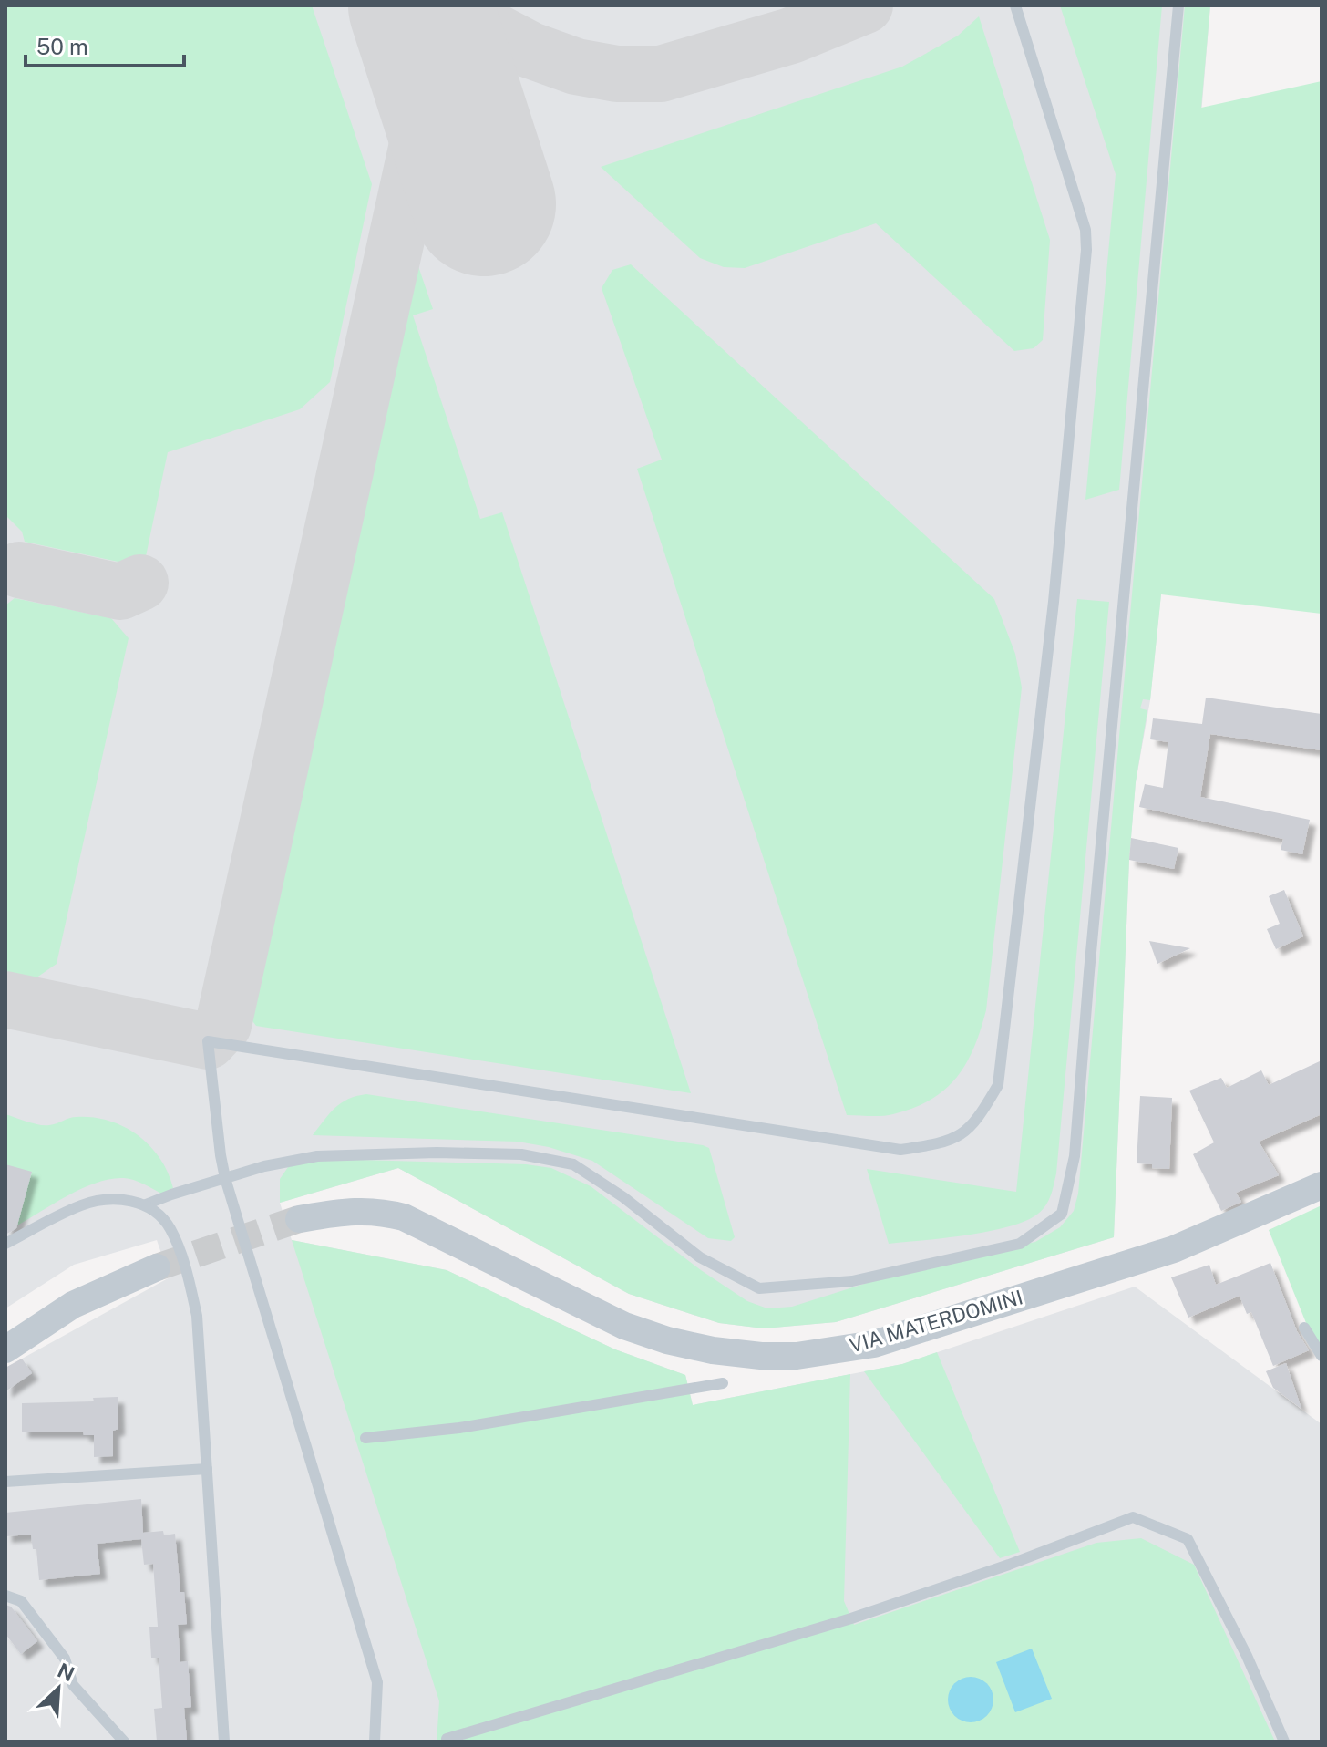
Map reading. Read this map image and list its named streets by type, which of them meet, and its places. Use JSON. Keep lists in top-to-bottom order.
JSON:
{
  "streets": {
    "street": ["VIA MATERDOMINI"]
  },
  "scale_bar": "50 m",
  "north": "top right"
}
